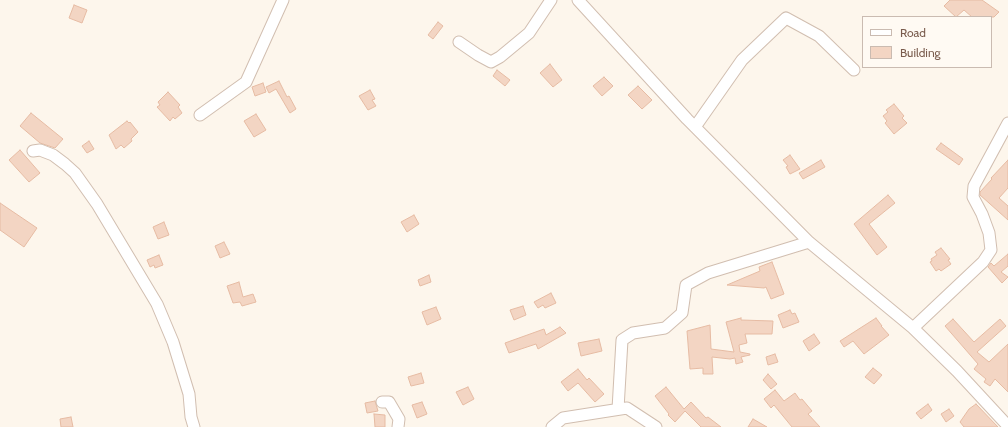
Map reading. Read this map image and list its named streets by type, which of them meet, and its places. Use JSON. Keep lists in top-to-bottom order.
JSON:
{
  "legend": ["Road", "Building"]
}
